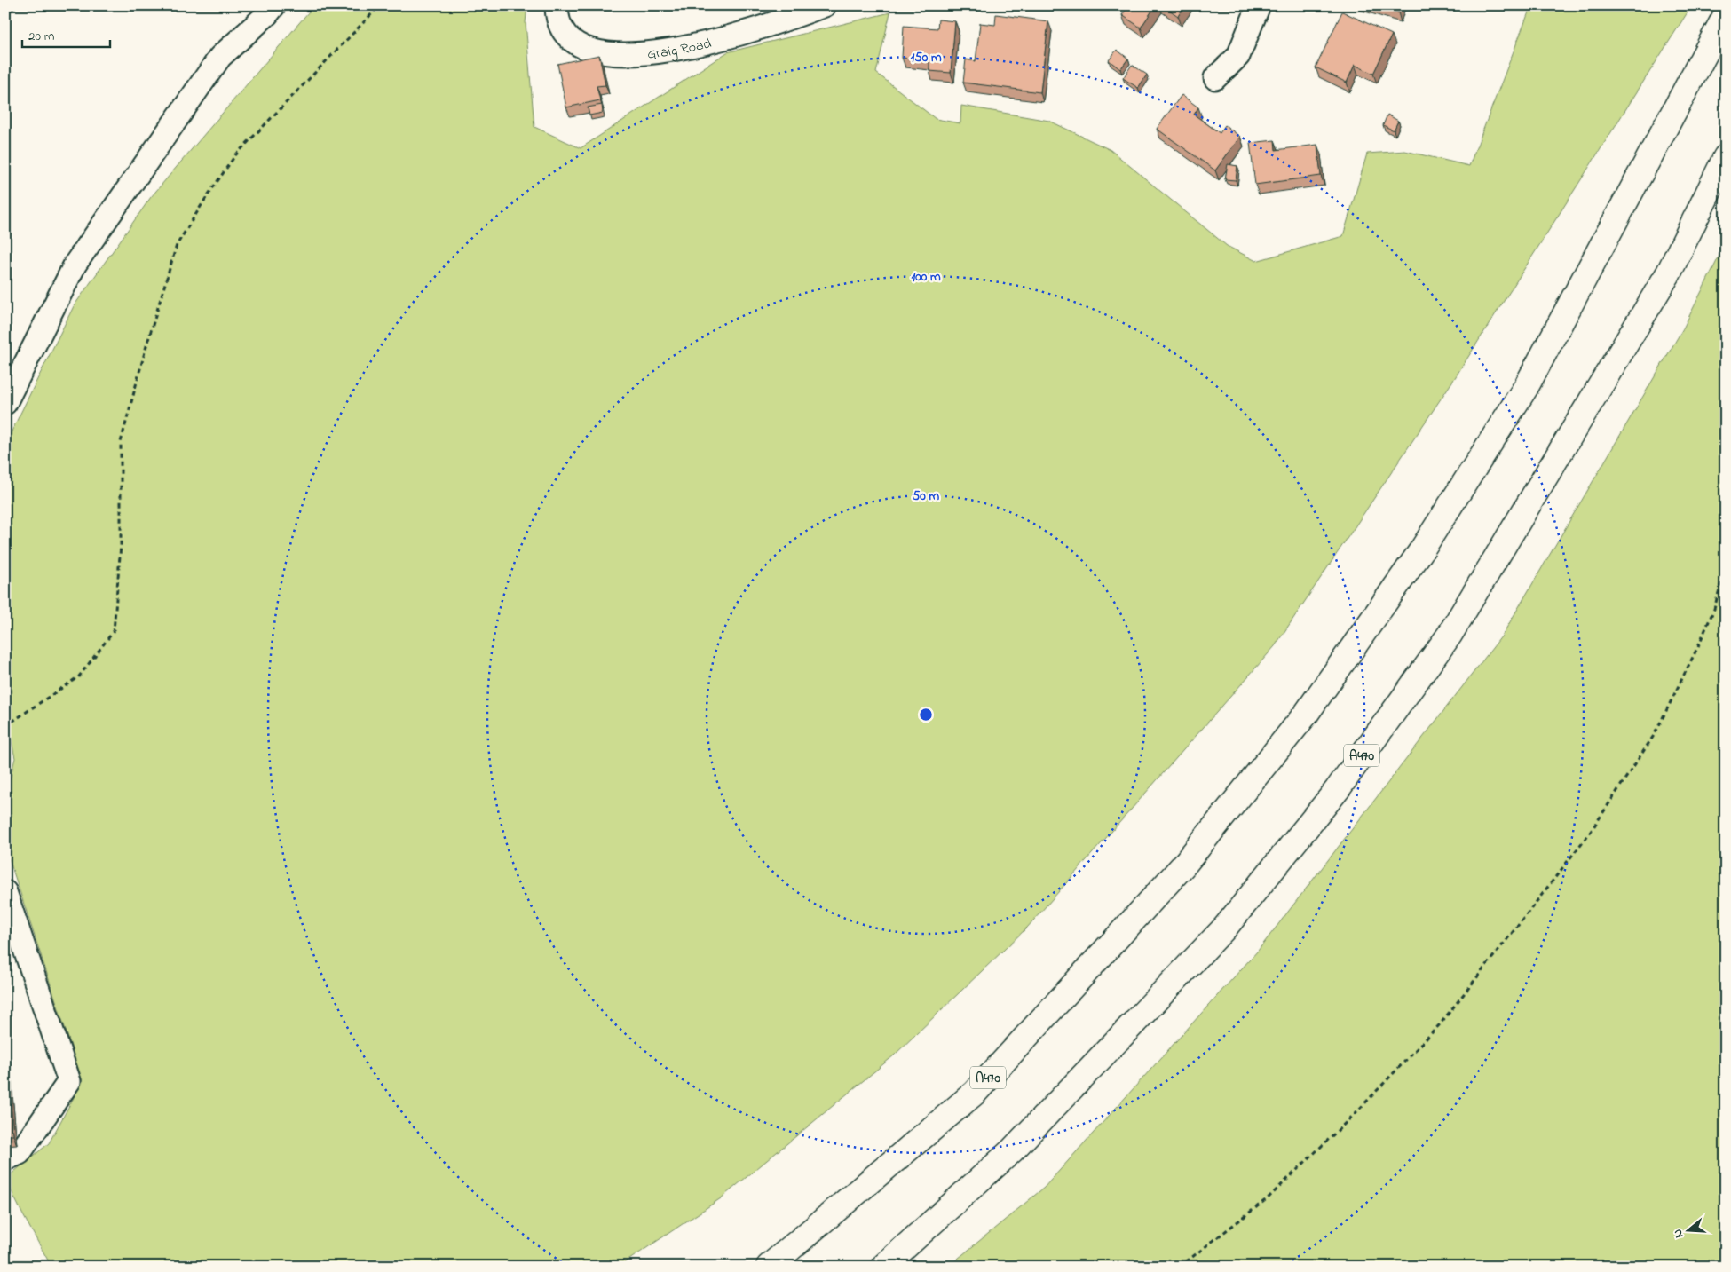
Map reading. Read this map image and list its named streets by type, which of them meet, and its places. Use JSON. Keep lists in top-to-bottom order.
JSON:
{
  "streets": {
    "highway": ["A470"],
    "street": ["Graig Road"]
  },
  "scale_bar": "20 m",
  "north": "left",
  "rings": ["150 m", "100 m", "50 m"]
}
